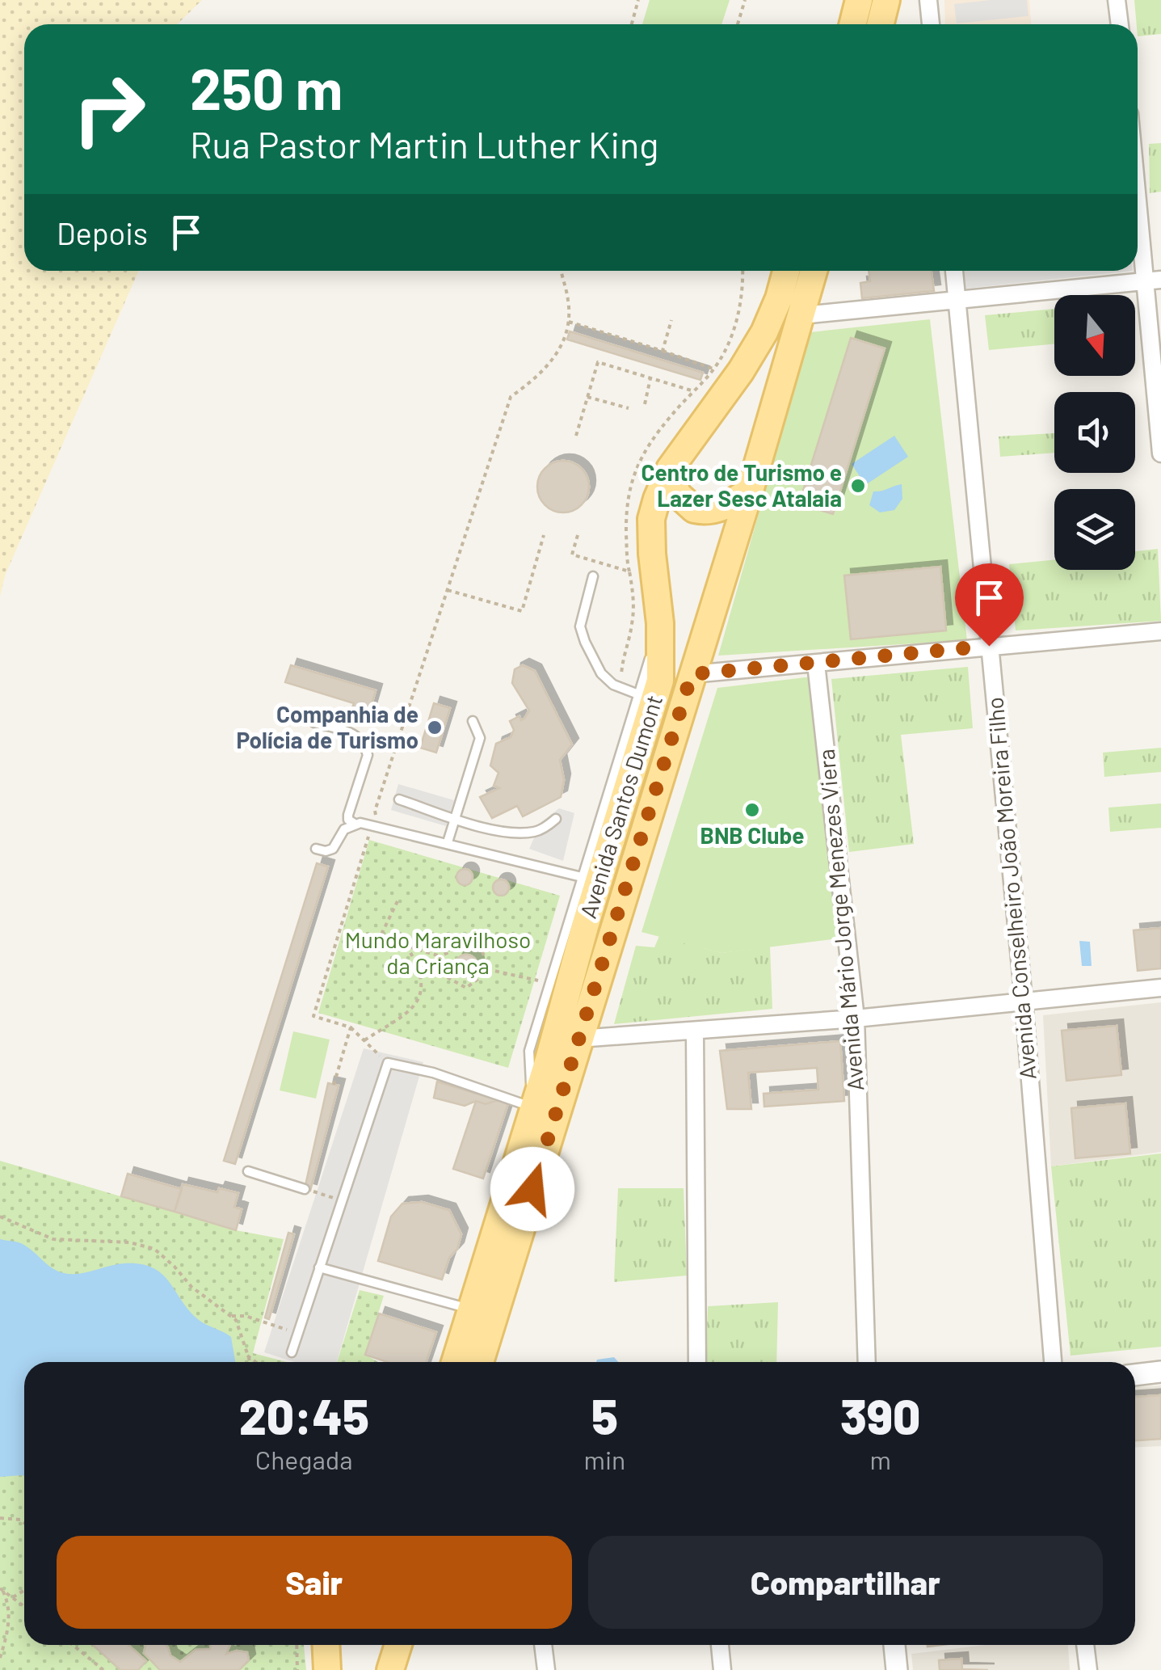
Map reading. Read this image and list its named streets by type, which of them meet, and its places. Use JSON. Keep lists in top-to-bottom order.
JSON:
{
  "streets": {
    "main road": ["Avenida Santos Dumont"],
    "street": ["Avenida Conselheiro João Moreira Filho", "Avenida Mário Jorge Menezes Viera"]
  },
  "parks": ["Mundo Maravilhoso da Criança"],
  "places": ["Centro de Turismo e Lazer Sesc Atalaia", "Companhia de Polícia de Turismo", "BNB Clube"],
  "north": "bottom",
  "page": {
    "turn": ["250 m", "Rua Pastor Martin Luther King"],
    "then": "Depois",
    "eta": [
      "20:45",
      "Chegada",
      "5",
      "min",
      "390",
      "m"
    ],
    "buttons": ["Sair", "Compartilhar"]
  }
}
